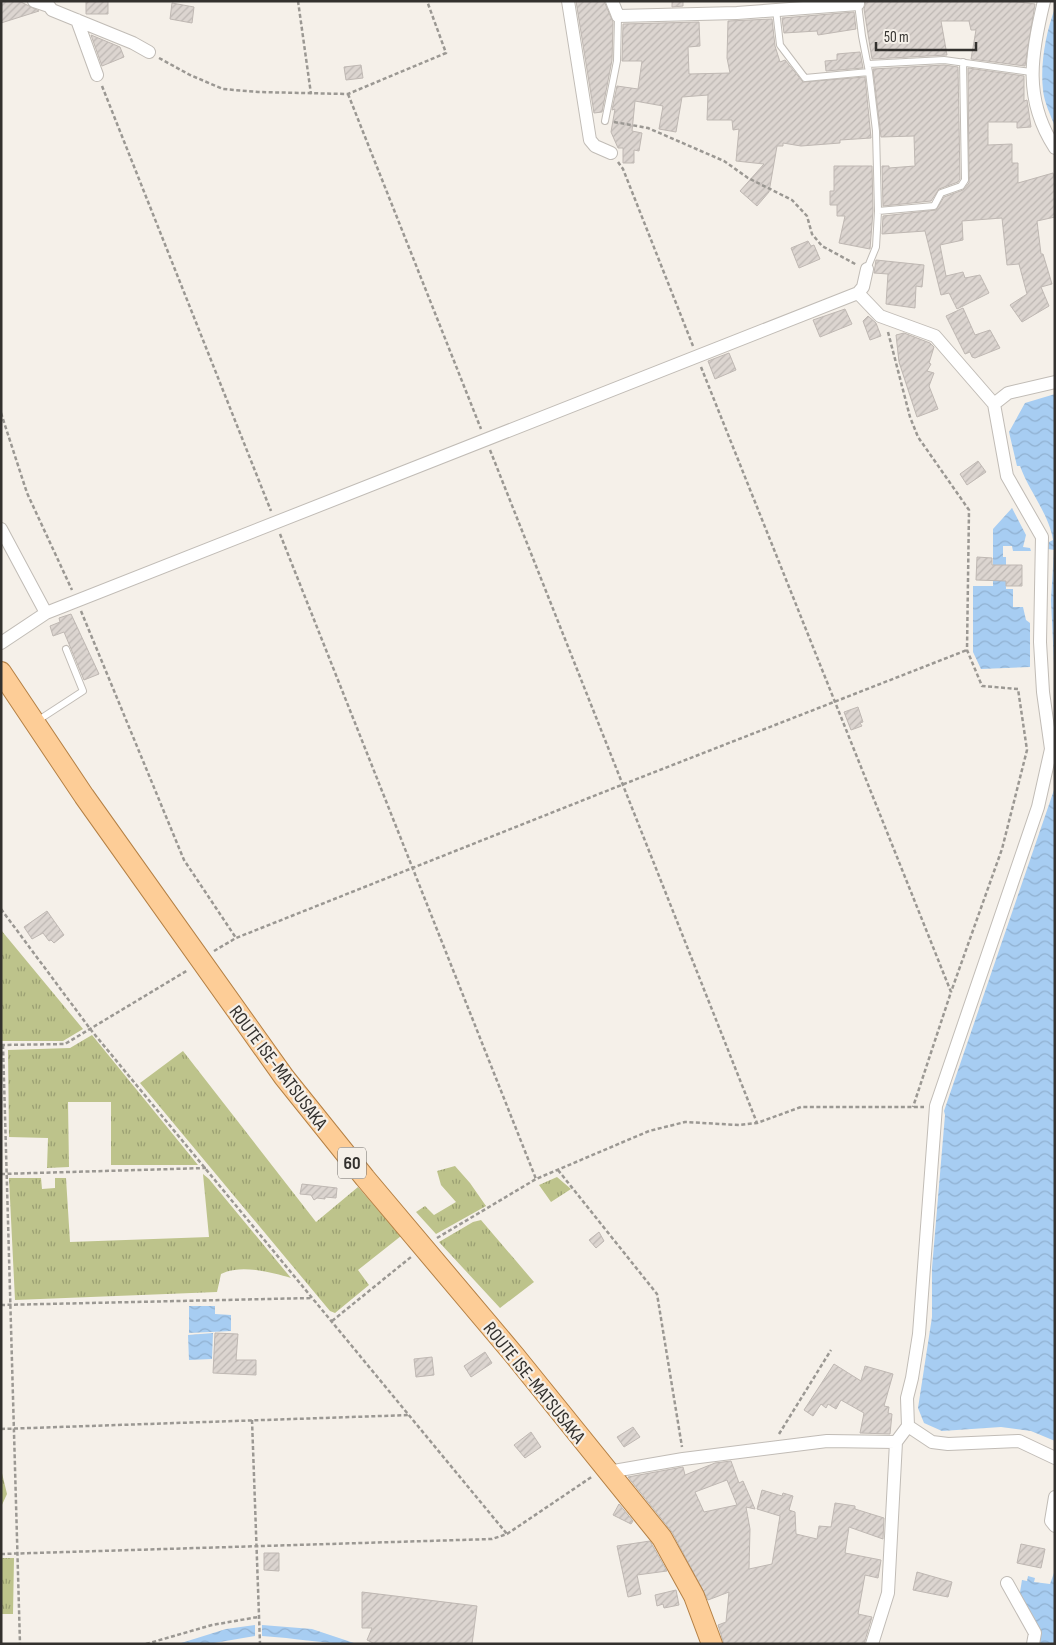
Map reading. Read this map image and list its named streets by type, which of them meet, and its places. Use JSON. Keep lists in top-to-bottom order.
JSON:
{
  "streets": {
    "main road": ["ROUTE ISE-MATSUSAKA", "60"]
  },
  "scale_bar": "50 m"
}
